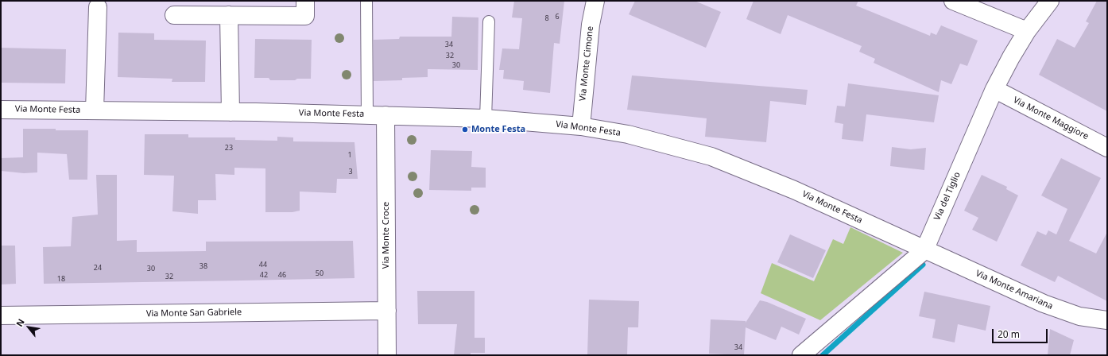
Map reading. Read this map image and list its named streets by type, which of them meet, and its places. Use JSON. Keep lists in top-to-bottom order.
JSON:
{
  "streets": {
    "street": [
      "Via Monte Cimone",
      "Via Monte Festa",
      "Via Monte Maggiore",
      "Via del Tiglio",
      "Via Monte Croce",
      "Via Monte Amariana",
      "Via Monte San Gabriele"
    ]
  },
  "crossings": [
    ["Via Monte Cimone", "Via Monte Festa"],
    ["Via Monte Festa", "Via del Tiglio"],
    ["Via Monte Festa", "Via Monte Croce"],
    ["Via Monte Festa", "Via Monte Amariana"],
    ["Via Monte Maggiore", "Via del Tiglio"],
    ["Via del Tiglio", "Via Monte Amariana"],
    ["Via Monte Croce", "Via Monte San Gabriele"]
  ],
  "places": ["Monte Festa"],
  "house_numbers": [
    "6",
    "8",
    "34",
    "32",
    "30",
    "23",
    "1",
    "3",
    "44",
    "38",
    "24",
    "30",
    "50",
    "42",
    "46",
    "32",
    "18",
    "34"
  ],
  "scale_bar": "20 m",
  "north": "top left"
}
